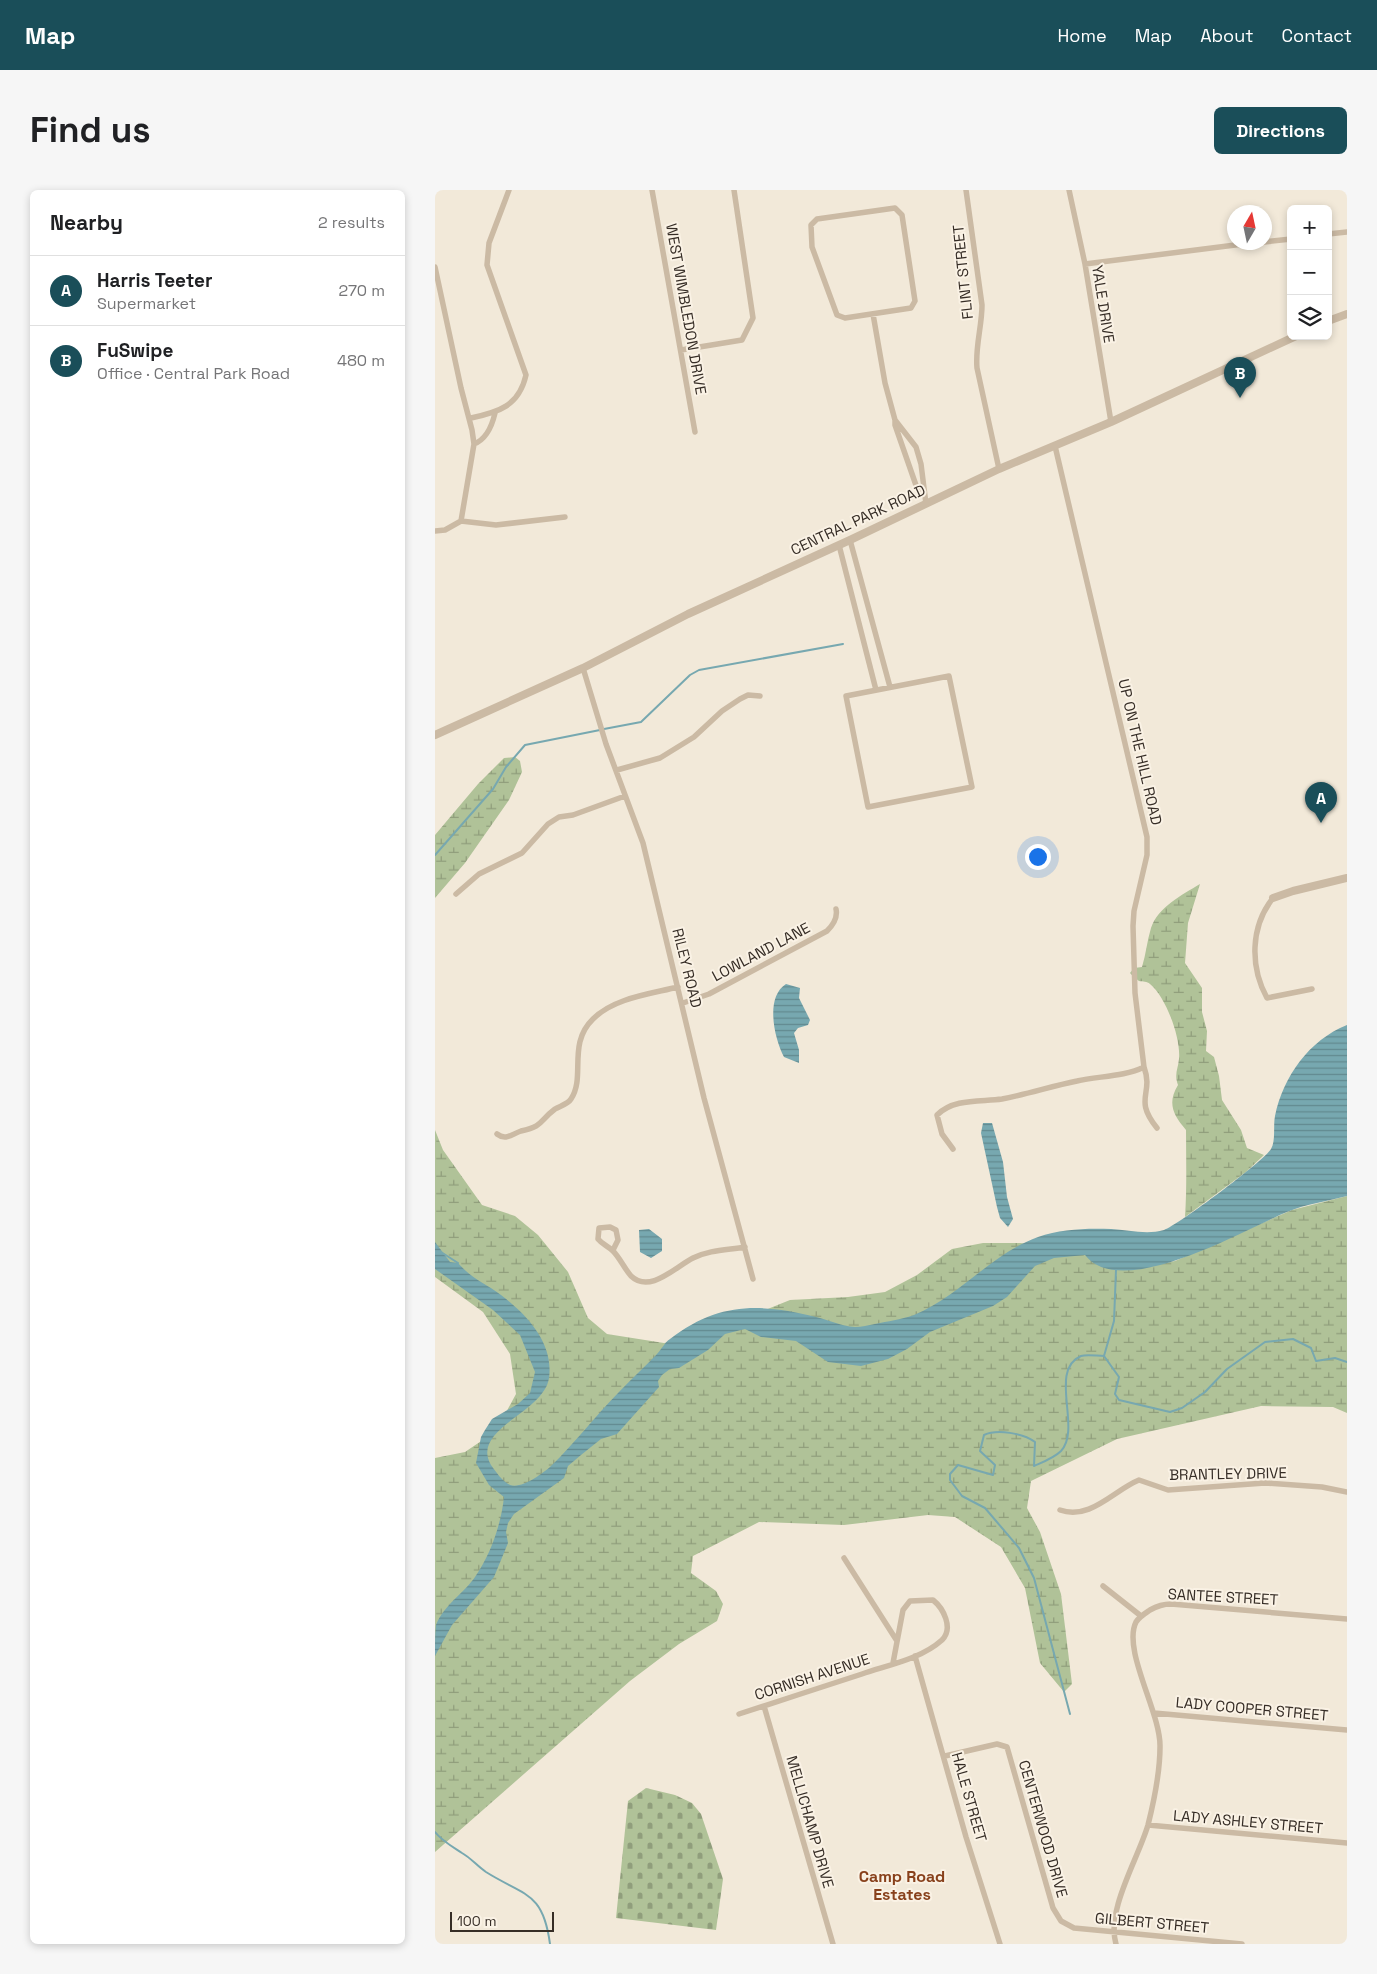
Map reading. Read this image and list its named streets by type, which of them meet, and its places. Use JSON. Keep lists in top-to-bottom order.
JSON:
{
  "streets": {
    "street": [
      "FLINT STREET",
      "YALE DRIVE",
      "WEST WIMBLEDON DRIVE",
      "CENTRAL PARK ROAD",
      "UP ON THE HILL ROAD",
      "LOWLAND LANE",
      "RILEY ROAD",
      "BRANTLEY DRIVE",
      "SANTEE STREET",
      "CORNISH AVENUE",
      "LADY COOPER STREET",
      "HALE STREET",
      "MELLICHAMP DRIVE",
      "LADY ASHLEY STREET",
      "CENTERWOOD DRIVE",
      "GILBERT STREET"
    ]
  },
  "crossings": [
    ["FLINT STREET", "CENTRAL PARK ROAD"],
    ["YALE DRIVE", "CENTRAL PARK ROAD"],
    ["CENTRAL PARK ROAD", "UP ON THE HILL ROAD"],
    ["CENTRAL PARK ROAD", "RILEY ROAD"],
    ["LOWLAND LANE", "RILEY ROAD"],
    ["CORNISH AVENUE", "HALE STREET"],
    ["CORNISH AVENUE", "MELLICHAMP DRIVE"],
    ["HALE STREET", "CENTERWOOD DRIVE"],
    ["CENTERWOOD DRIVE", "GILBERT STREET"]
  ],
  "districts": ["Camp Road Estates"],
  "scale_bar": "100 m",
  "north": "top",
  "page": {
    "header": "Map",
    "nav": [
      "Home",
      "Map",
      "About",
      "Contact"
    ],
    "buttons": "Directions",
    "title": "Find us",
    "heading": ["Nearby", "2 results"],
    "map_buttons": ["+", "−"],
    "list": [
      {
        "mark": "A",
        "name": "Harris Teeter",
        "note": "Supermarket",
        "value": "270 m"
      },
      {
        "mark": "B",
        "name": "FuSwipe",
        "note": "Office · Central Park Road",
        "value": "480 m"
      }
    ],
    "pins": ["B", "A"],
    "scale": "100 m"
  }
}
